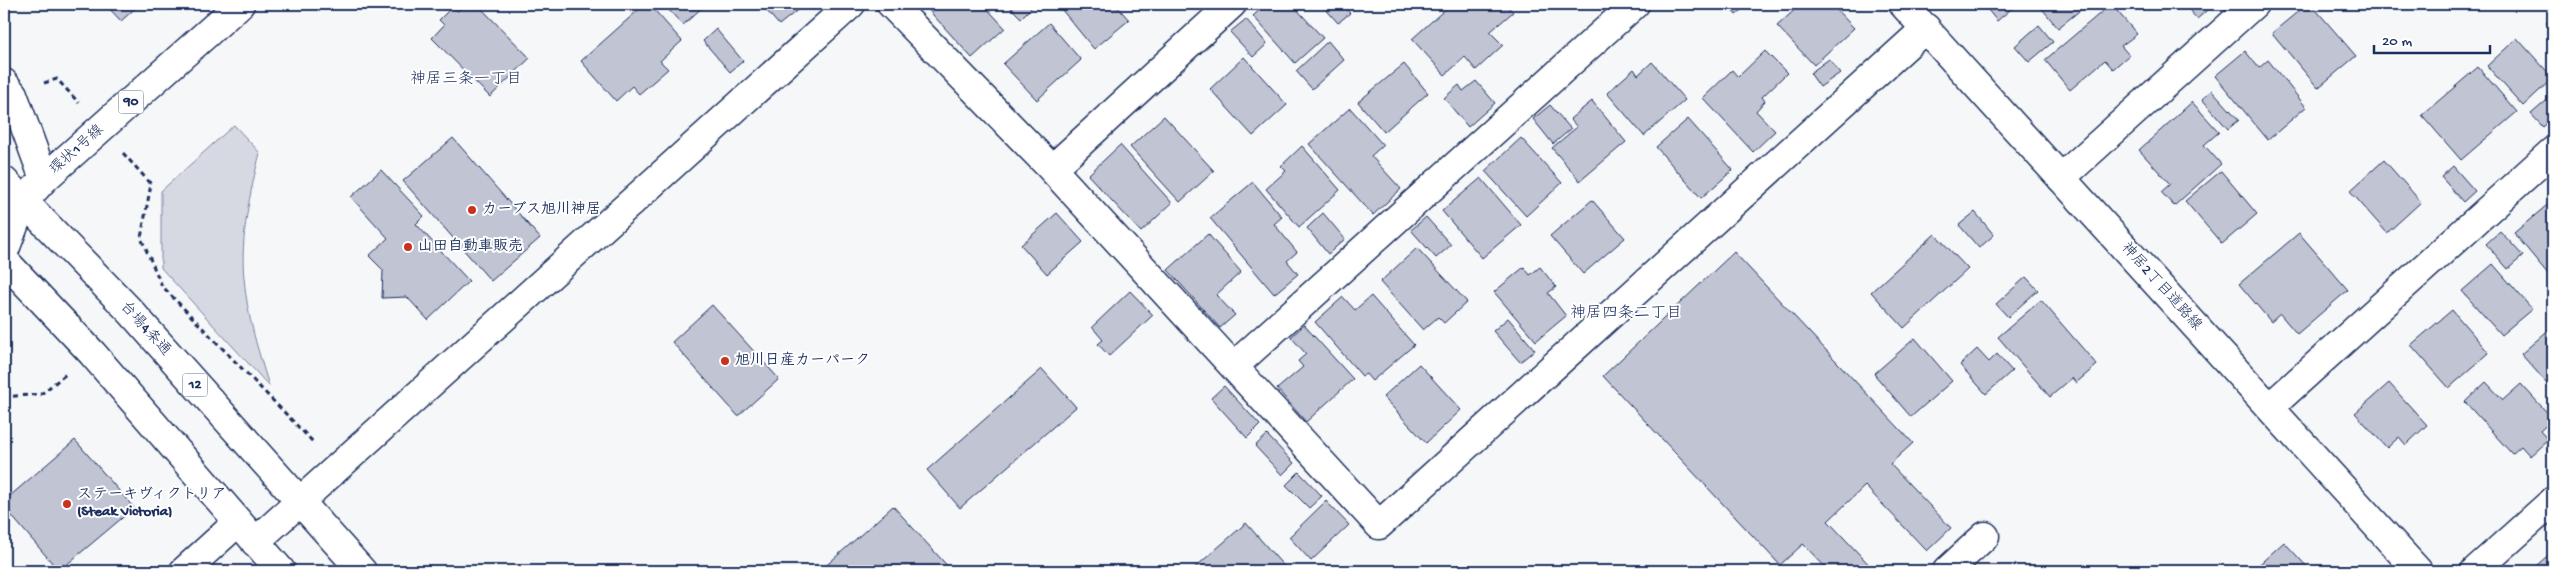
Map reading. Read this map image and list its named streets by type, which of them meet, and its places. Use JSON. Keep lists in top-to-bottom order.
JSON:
{
  "streets": {
    "main road": [
      "90",
      "環状1号線",
      "神居2丁目道路線",
      "台場4条通",
      "12"
    ]
  },
  "crossings": [
    ["環状1号線", "台場4条通"]
  ],
  "districts": ["神居三条一丁目", "神居四条二丁目"],
  "places": [
    "カーブス旭川神居",
    "山田自動車販売",
    "旭川日産カーパーク",
    "ステーキヴィクトリア (Steak Victoria)"
  ],
  "scale_bar": "20 m"
}
